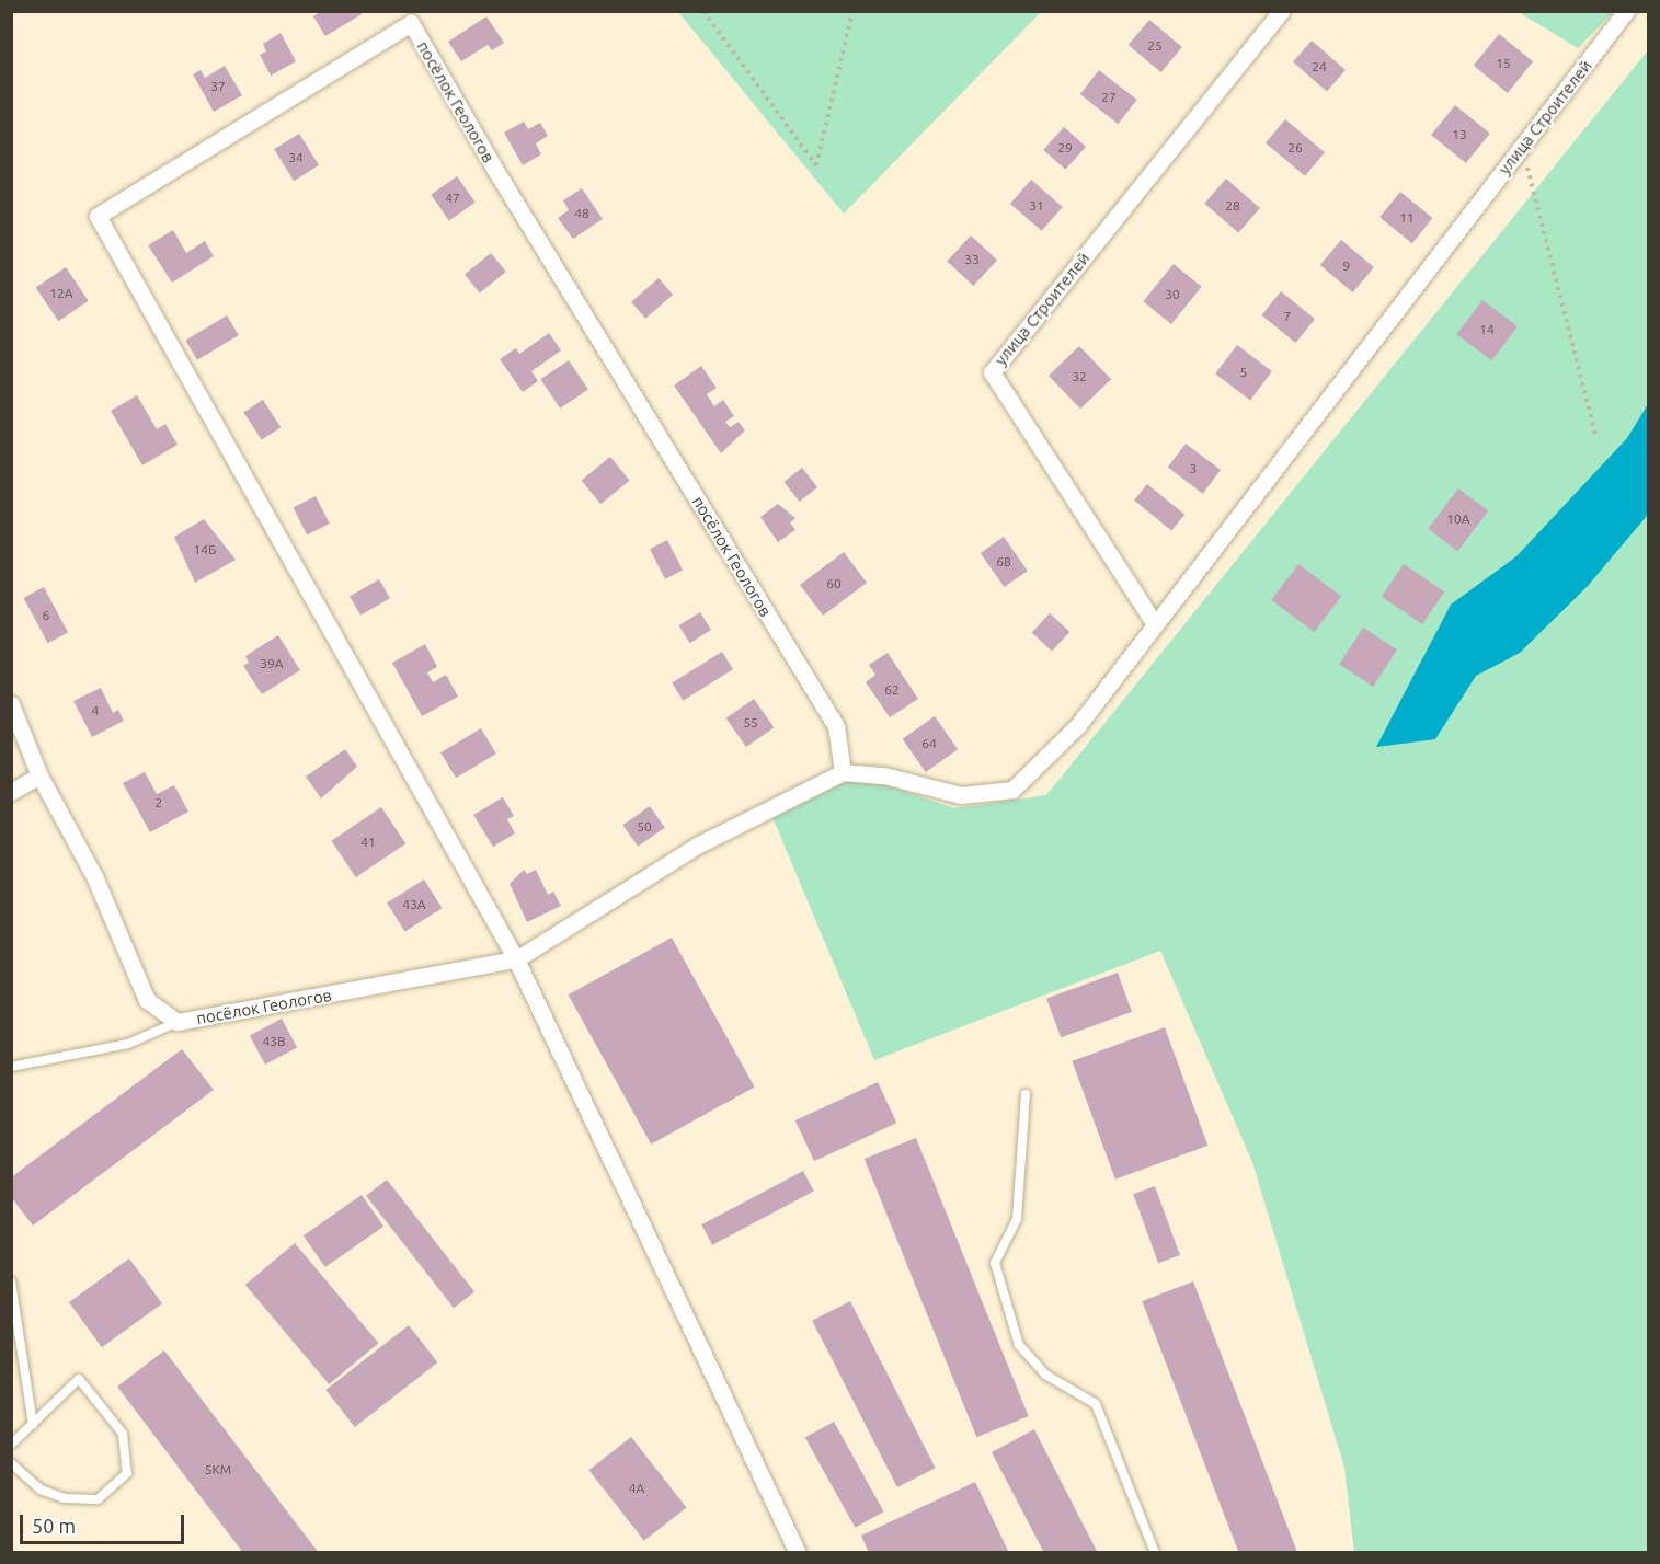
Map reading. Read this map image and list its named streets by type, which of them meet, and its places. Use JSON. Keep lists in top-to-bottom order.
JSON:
{
  "streets": {
    "street": ["посёлок Геологов", "улица Строителей"]
  },
  "crossings": [
    ["посёлок Геологов", "улица Строителей"]
  ],
  "house_numbers": [
    "25",
    "15",
    "24",
    "37",
    "27",
    "13",
    "29",
    "26",
    "34",
    "47",
    "31",
    "28",
    "48",
    "11",
    "33",
    "9",
    "12А",
    "30",
    "7",
    "14",
    "5",
    "32",
    "3",
    "10А",
    "14Б",
    "68",
    "60",
    "6",
    "39А",
    "62",
    "4",
    "55",
    "64",
    "2",
    "50",
    "41",
    "43А",
    "43В",
    "5КМ",
    "4А"
  ],
  "scale_bar": "50 m"
}
